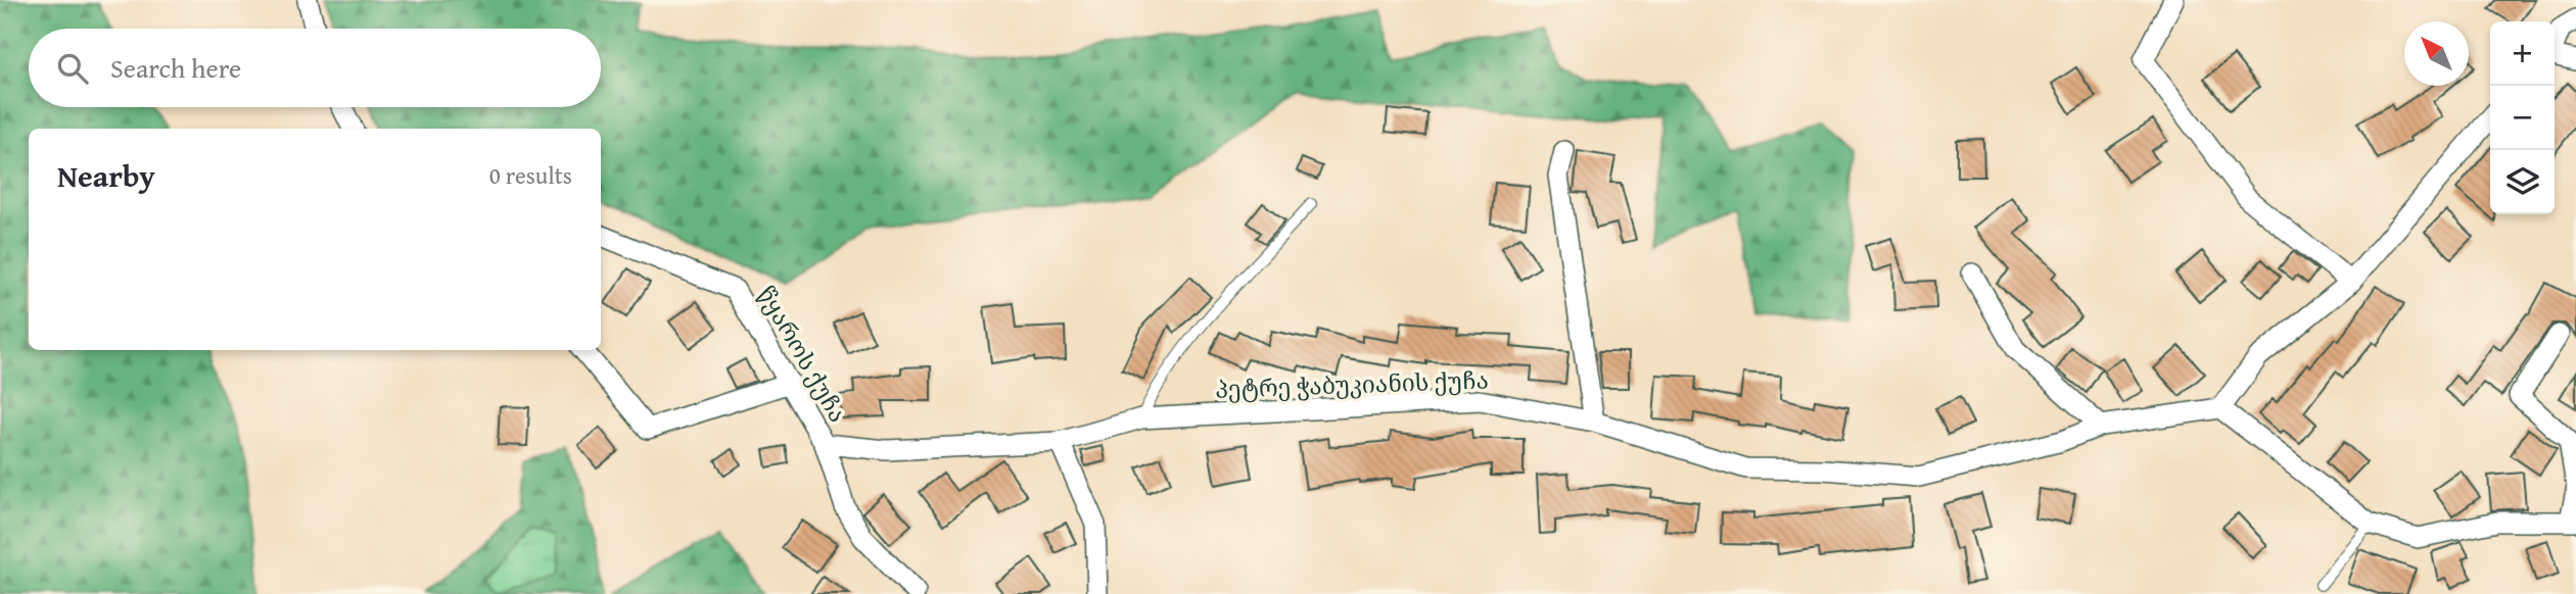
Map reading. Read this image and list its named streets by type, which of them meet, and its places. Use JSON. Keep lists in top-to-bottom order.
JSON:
{
  "streets": {
    "street": ["წყაროს ქუჩა", "პეტრე ჭაბუკიანის ქუჩა"]
  },
  "crossings": [
    ["წყაროს ქუჩა", "პეტრე ჭაბუკიანის ქუჩა"]
  ],
  "north": "top left",
  "page": {
    "map_buttons": ["+", "−"],
    "search": "Search here",
    "heading": ["Nearby", "0 results"]
  }
}
